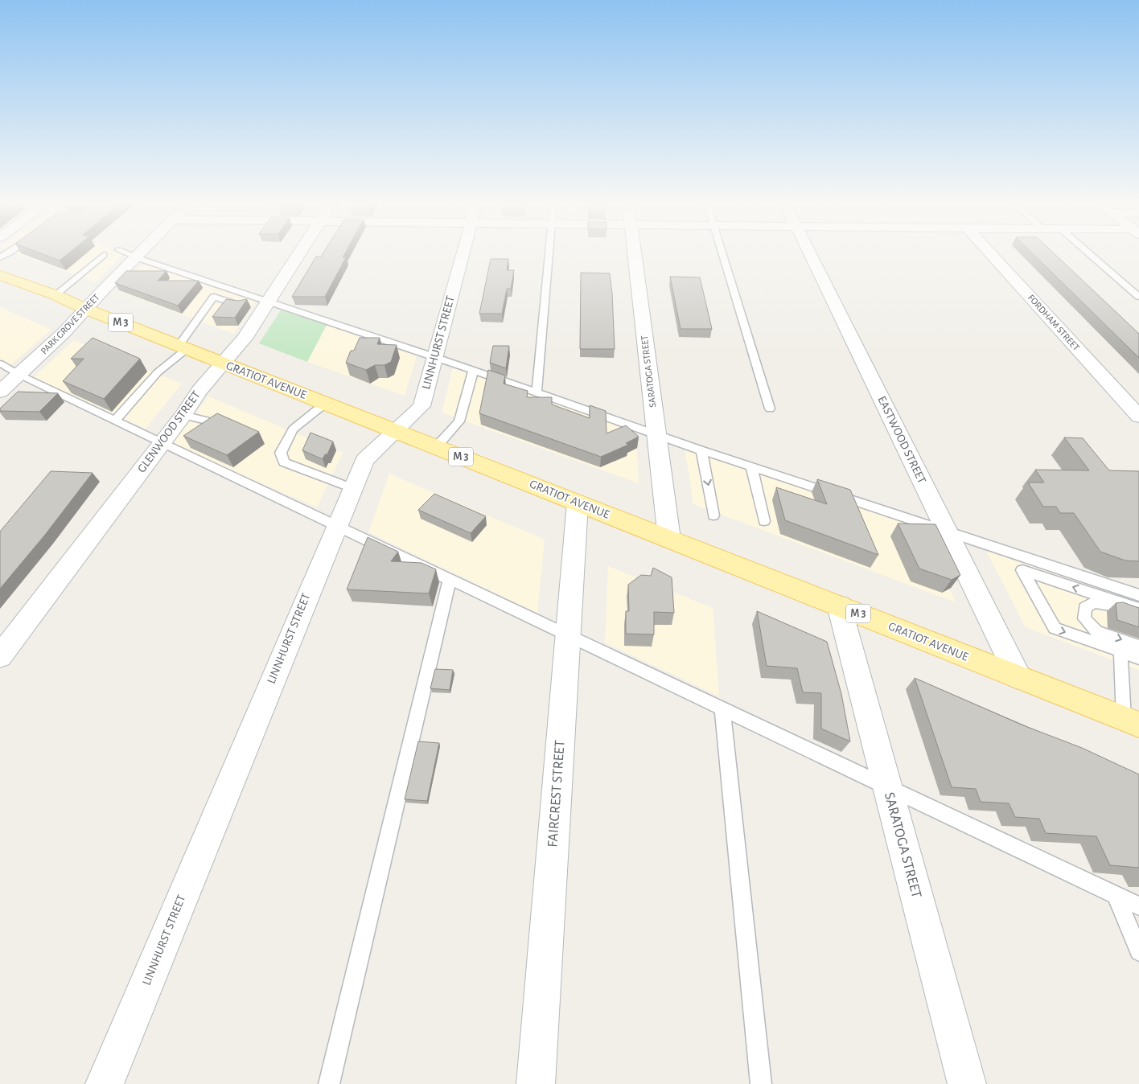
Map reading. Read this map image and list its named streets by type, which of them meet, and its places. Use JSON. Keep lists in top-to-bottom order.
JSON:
{
  "streets": {
    "main road": ["M 3", "GRATIOT AVENUE"],
    "street": [
      "FORDHAM STREET",
      "PARK GROVE STREET",
      "LINNHURST STREET",
      "SARATOGA STREET",
      "GLENWOOD STREET",
      "EASTWOOD STREET",
      "FAIRCREST STREET"
    ]
  },
  "crossings": [
    ["PARK GROVE STREET", "GRATIOT AVENUE"],
    ["LINNHURST STREET", "GRATIOT AVENUE"],
    ["SARATOGA STREET", "GRATIOT AVENUE"],
    ["GRATIOT AVENUE", "GLENWOOD STREET"],
    ["GRATIOT AVENUE", "EASTWOOD STREET"],
    ["GRATIOT AVENUE", "FAIRCREST STREET"]
  ]
}
